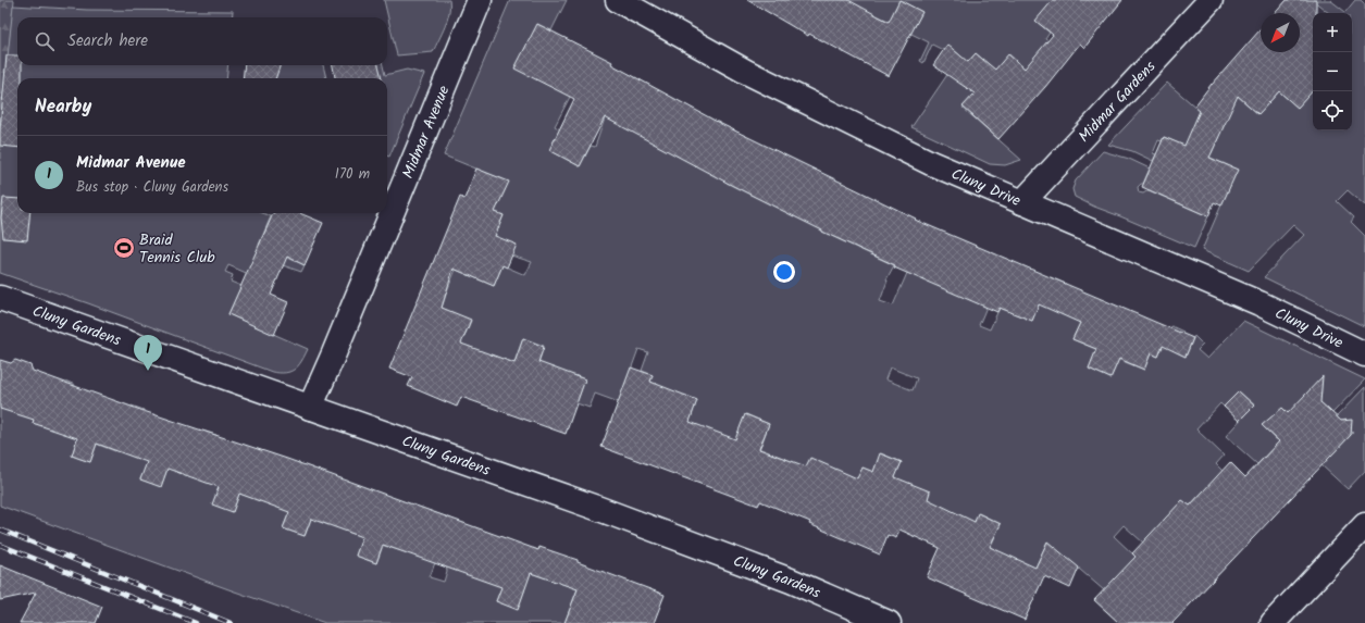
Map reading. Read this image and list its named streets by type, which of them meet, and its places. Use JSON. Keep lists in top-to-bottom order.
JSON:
{
  "streets": {
    "street": [
      "Midmar Gardens",
      "Midmar Avenue",
      "Cluny Drive",
      "Cluny Gardens"
    ]
  },
  "crossings": [
    ["Midmar Gardens", "Cluny Drive"],
    ["Midmar Avenue", "Cluny Gardens"]
  ],
  "places": {
    "sports": ["Braid Tennis Club"]
  },
  "north": "bottom left",
  "page": {
    "map_buttons": ["+", "−"],
    "search": "Search here",
    "heading": "Nearby",
    "list": [
      {
        "mark": "1",
        "name": "Midmar Avenue",
        "note": "Bus stop · Cluny Gardens",
        "value": "170 m"
      }
    ],
    "pins": "1"
  }
}
